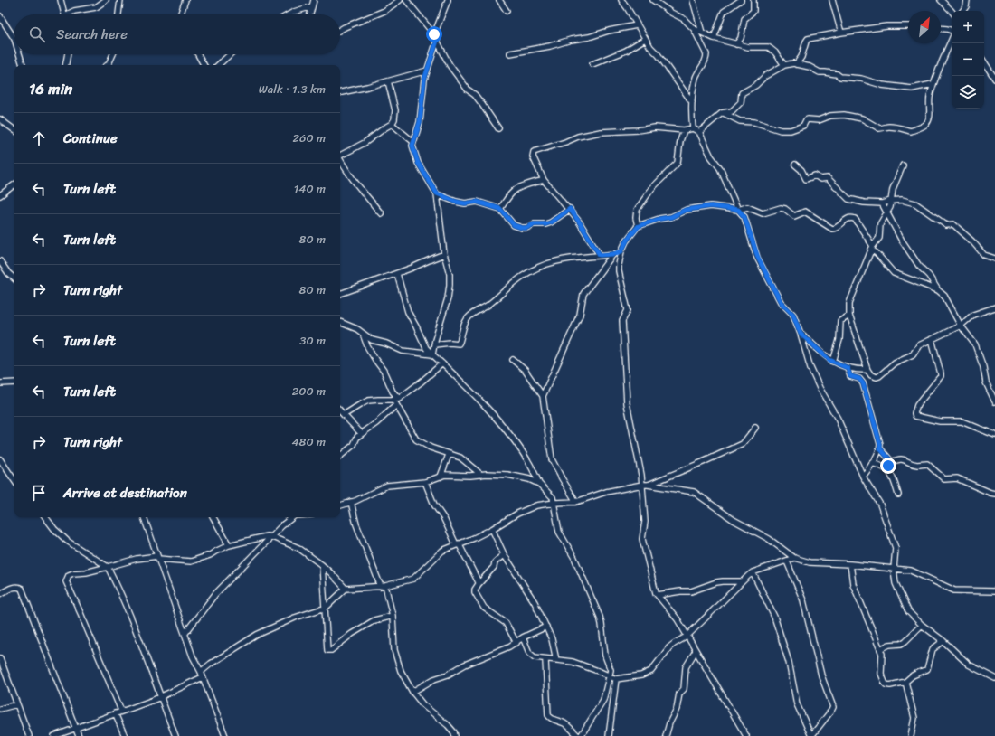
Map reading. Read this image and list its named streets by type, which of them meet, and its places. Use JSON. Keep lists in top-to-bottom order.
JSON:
{
  "north": "top right",
  "page": {
    "map_buttons": ["+", "−"],
    "search": "Search here",
    "heading": ["16 min", "Walk · 1.3 km"],
    "list": [
      ["Continue", "260 m"],
      ["Turn left", "140 m"],
      ["Turn left", "80 m"],
      ["Turn right", "80 m"],
      ["Turn left", "30 m"],
      ["Turn left", "200 m"],
      ["Turn right", "480 m"],
      "Arrive at destination"
    ]
  }
}
